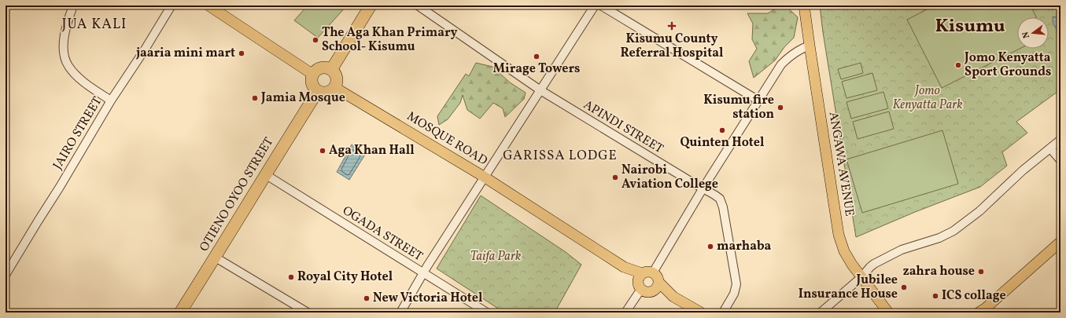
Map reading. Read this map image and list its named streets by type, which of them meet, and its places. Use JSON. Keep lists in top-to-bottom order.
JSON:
{
  "streets": {
    "highway": ["OTIENO OYOO STREET"],
    "main road": ["MOSQUE ROAD", "ANGAWA AVENUE"],
    "street": ["APINDI STREET", "JAIRO STREET", "OGADA STREET"]
  },
  "crossings": [
    ["MOSQUE ROAD", "OTIENO OYOO STREET"],
    ["OTIENO OYOO STREET", "OGADA STREET"]
  ],
  "districts": ["JUA KALI", "Kisumu", "GARISSA LODGE"],
  "parks": ["Jomo Kenyatta Park", "Taifa Park"],
  "places": {
    "health": ["Kisumu County Referral Hospital"],
    "other": [
      "The Aga Khan Primary School- Kisumu",
      "jaaria mini mart",
      "Mirage Towers",
      "Jomo Kenyatta Sport Grounds",
      "Jamia Mosque",
      "Kisumu fire station",
      "Quinten Hotel",
      "Aga Khan Hall",
      "Nairobi Aviation College",
      "marhaba",
      "zahra house",
      "Royal City Hotel",
      "Jubilee Insurance House",
      "ICS collage",
      "New Victoria Hotel"
    ]
  },
  "north": "left"
}
